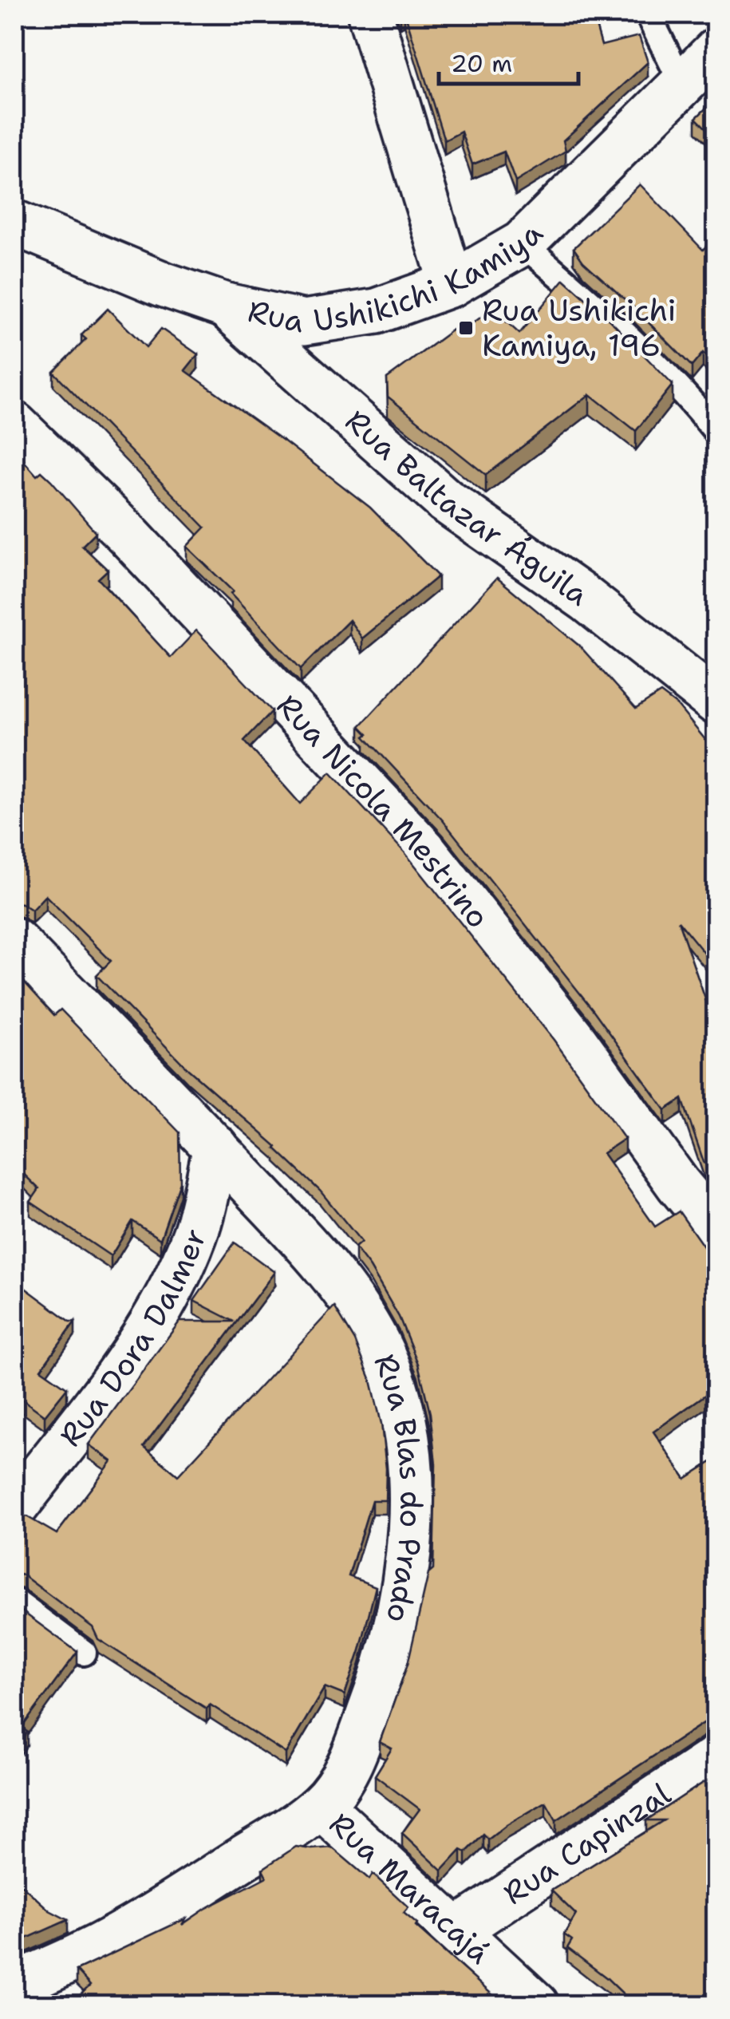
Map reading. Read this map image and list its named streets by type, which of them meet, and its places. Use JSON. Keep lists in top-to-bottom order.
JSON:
{
  "streets": {
    "street": [
      "Rua Ushikichi Kamiya",
      "Rua Baltazar Águila",
      "Rua Nicola Mestrino",
      "Rua Dora Dalmer",
      "Rua Blas do Prado",
      "Rua Capinzal",
      "Rua Maracajá"
    ]
  },
  "crossings": [
    ["Rua Ushikichi Kamiya", "Rua Baltazar Águila"],
    ["Rua Dora Dalmer", "Rua Blas do Prado"],
    ["Rua Blas do Prado", "Rua Maracajá"],
    ["Rua Capinzal", "Rua Maracajá"]
  ],
  "places": {
    "transit": ["Rua Ushikichi Kamiya, 196"]
  },
  "scale_bar": "20 m"
}
